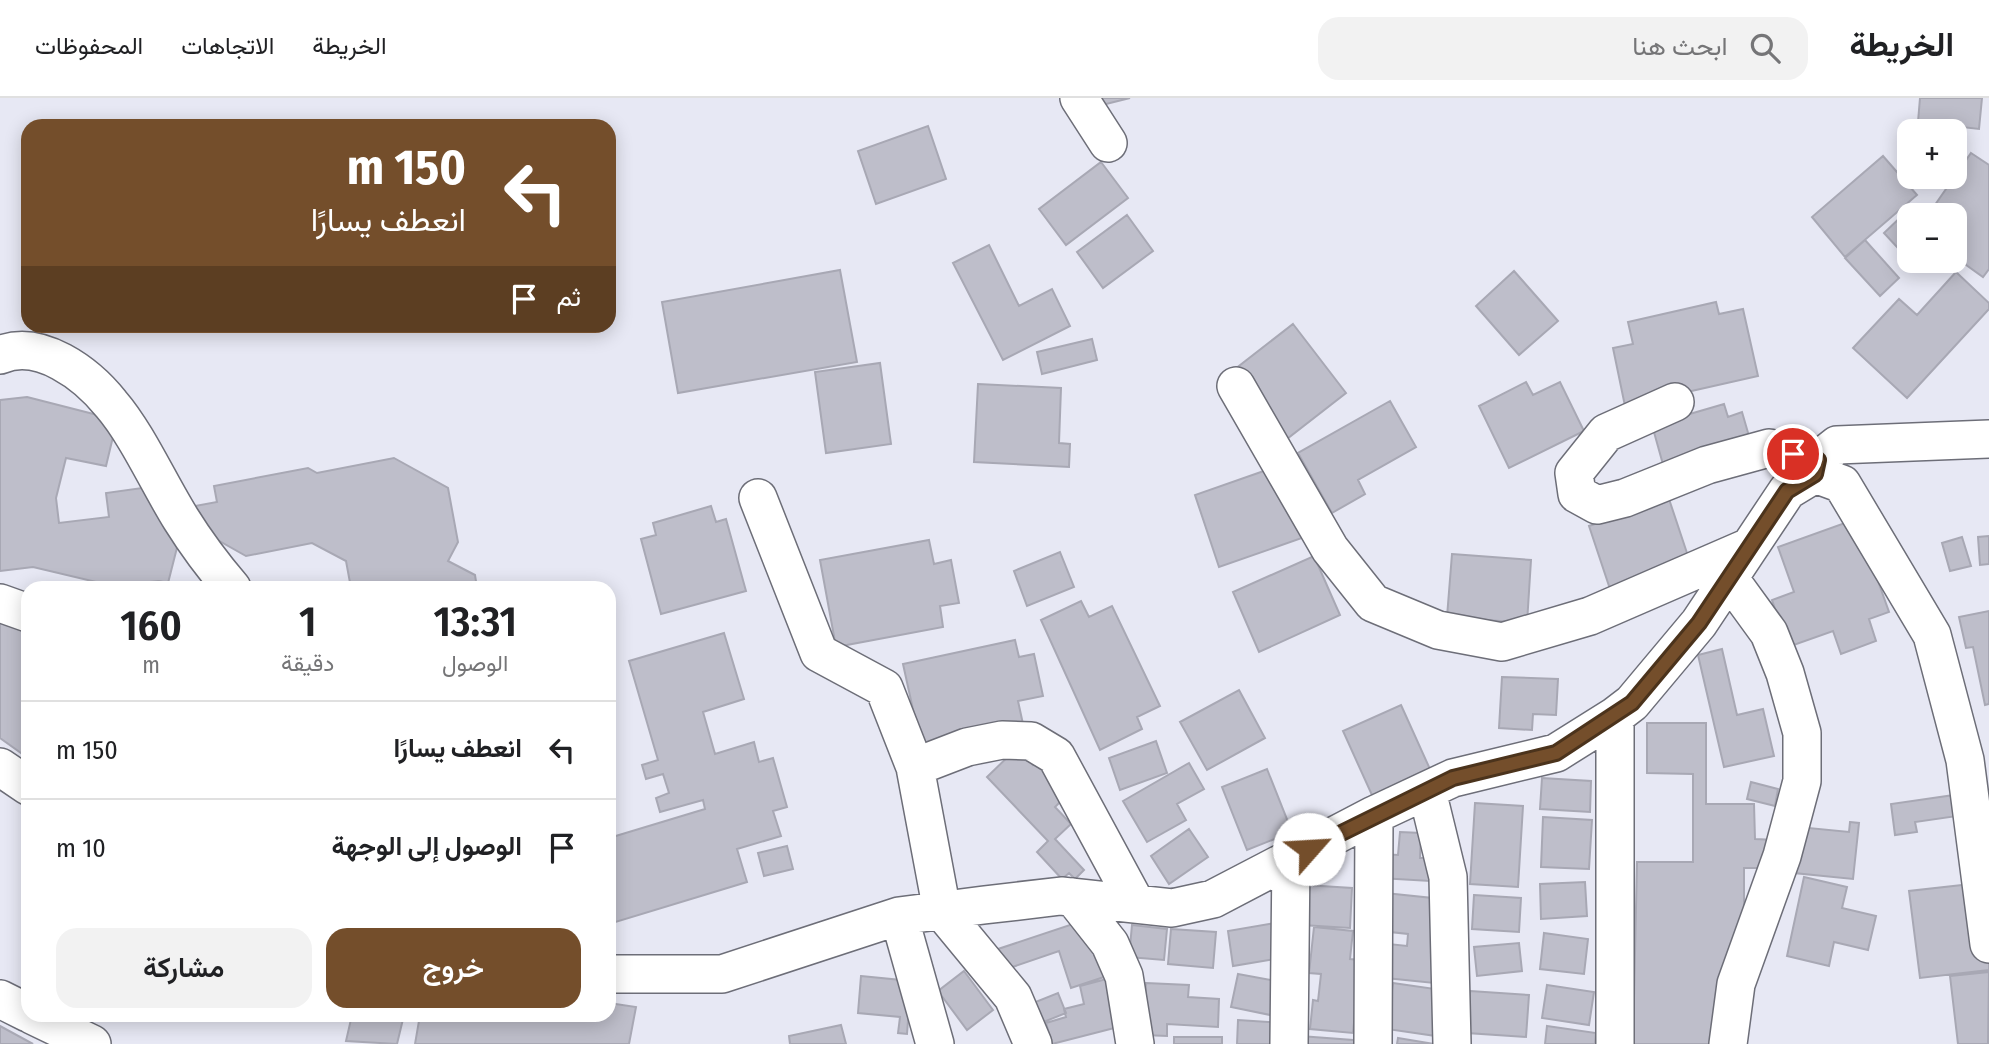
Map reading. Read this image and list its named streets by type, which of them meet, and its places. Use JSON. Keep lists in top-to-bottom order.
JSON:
{
  "page": {
    "header": "الخريطة",
    "search": "ابحث هنا",
    "nav": ["الخريطة", "الاتجاهات", "المحفوظات"],
    "map_buttons": ["+", "−"],
    "turn": ["150 m", "انعطف يسارًا"],
    "then": "ثم",
    "eta": [
      "13:31",
      "الوصول",
      "1",
      "دقيقة",
      "160",
      "m"
    ],
    "list": [
      {
        "name": "انعطف يسارًا",
        "value": "150 m"
      },
      {
        "name": "الوصول إلى الوجهة",
        "value": "10 m"
      }
    ],
    "buttons": ["خروج", "مشاركة"]
  }
}
